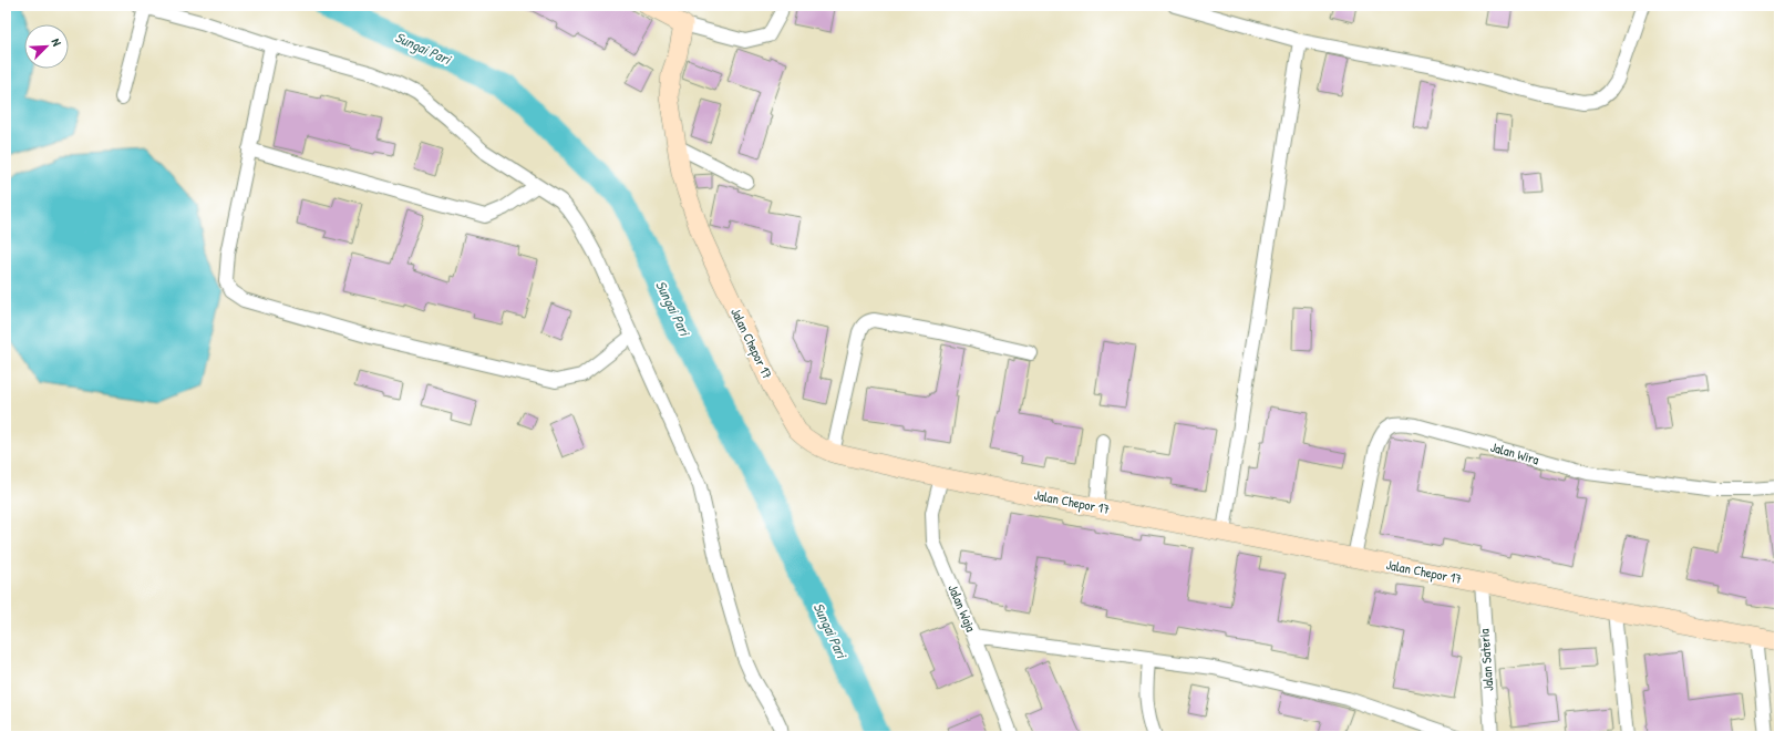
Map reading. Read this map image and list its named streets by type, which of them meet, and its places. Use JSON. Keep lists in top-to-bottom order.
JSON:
{
  "streets": {
    "street": [
      "Jalan Chepor 17",
      "Jalan Wira",
      "Jalan Waja",
      "Jalan Sateria"
    ]
  },
  "crossings": [
    ["Jalan Chepor 17", "Jalan Wira"],
    ["Jalan Chepor 17", "Jalan Waja"],
    ["Jalan Chepor 17", "Jalan Sateria"]
  ],
  "water": ["Sungai Pari"],
  "north": "top right"
}
